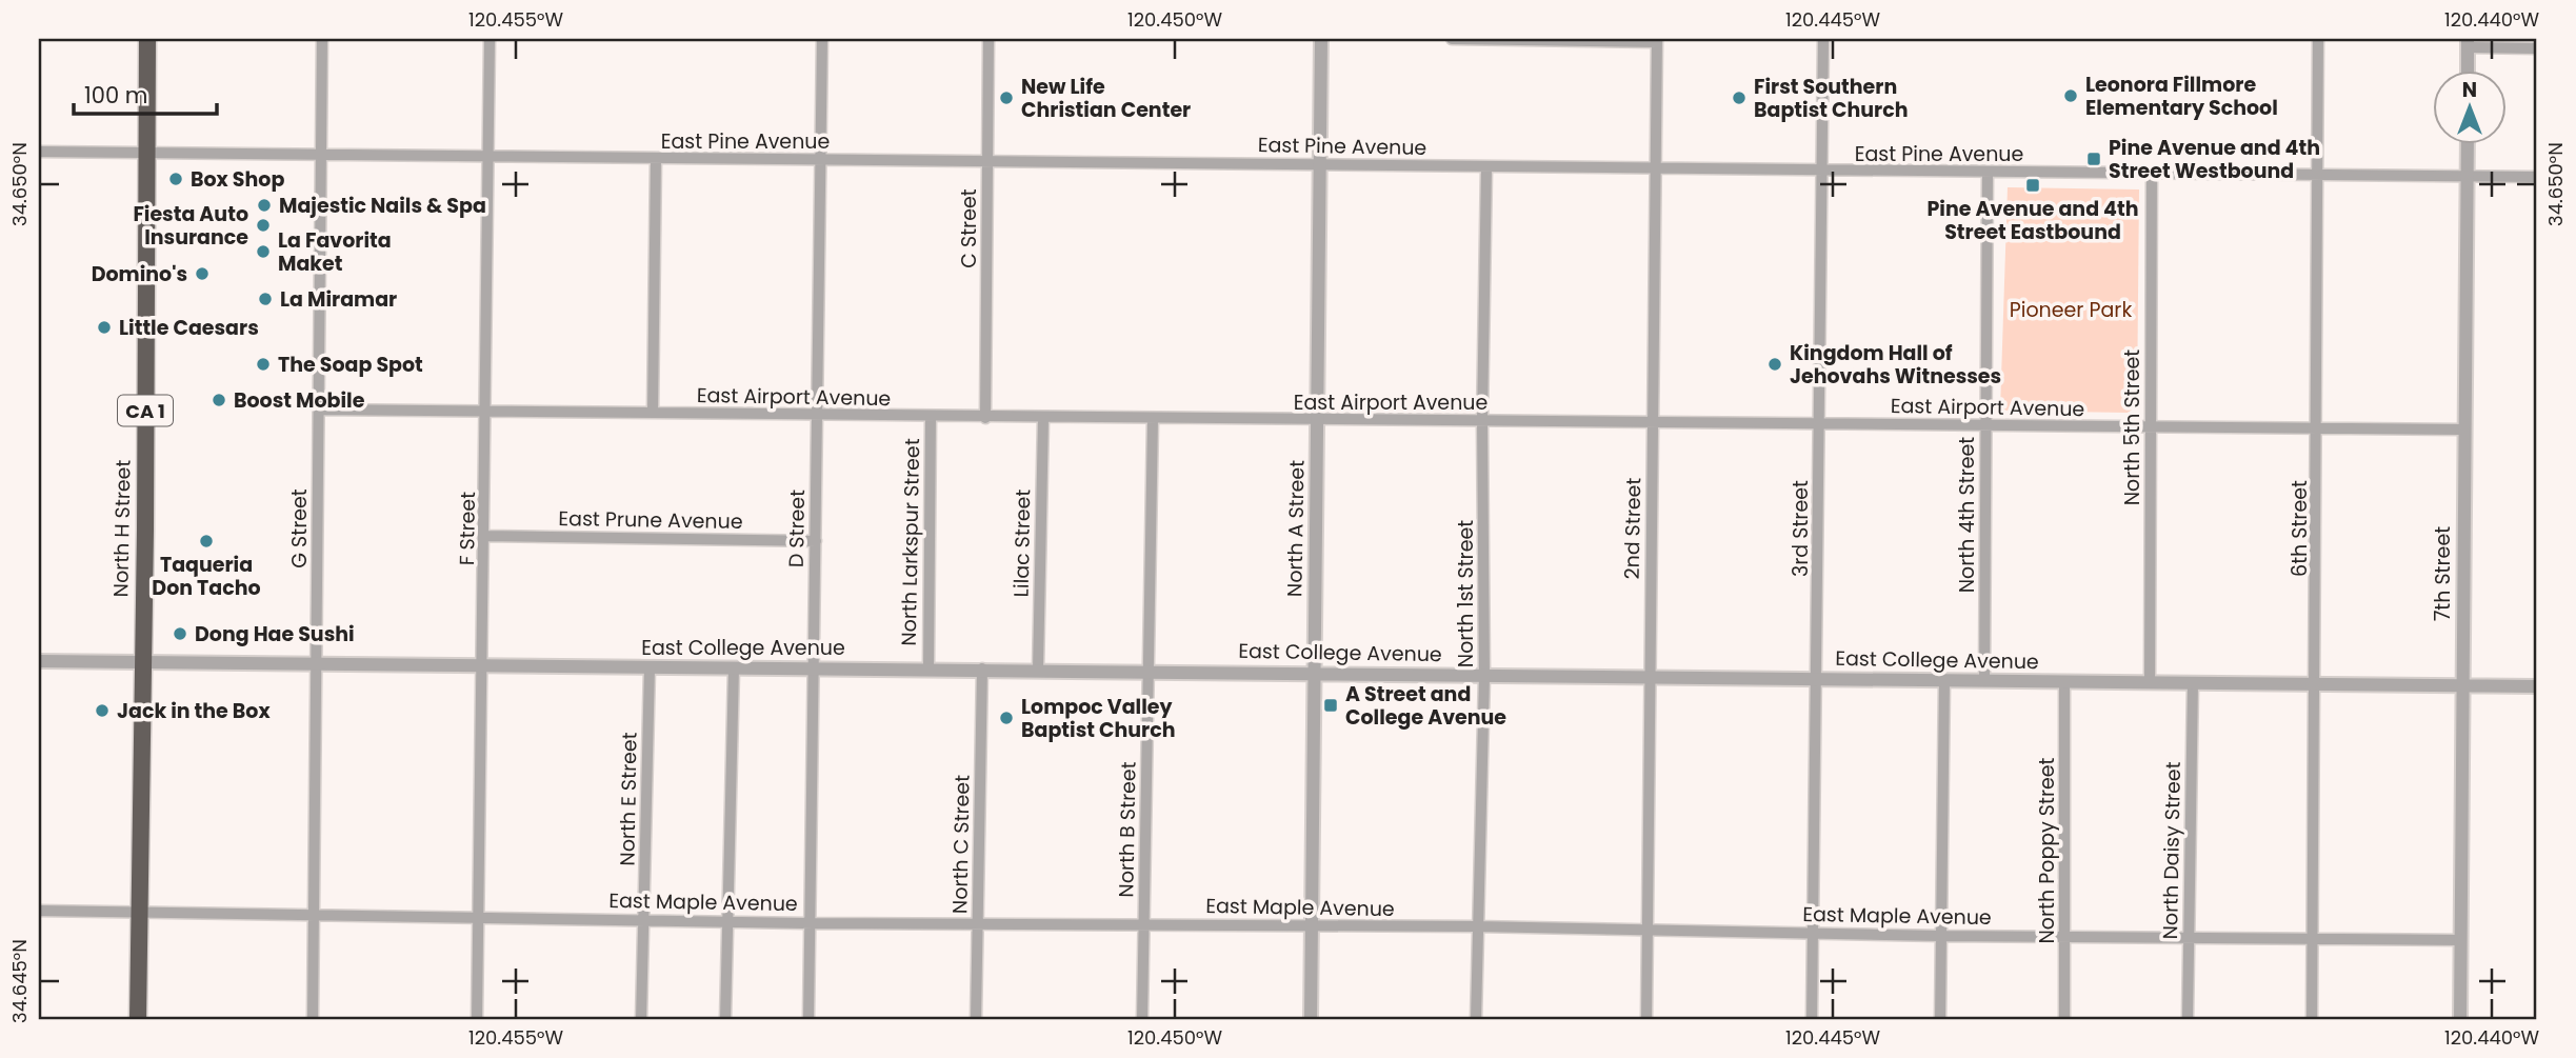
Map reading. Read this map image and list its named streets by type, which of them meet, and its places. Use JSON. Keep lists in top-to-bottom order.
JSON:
{
  "streets": {
    "highway": ["CA 1", "North H Street"],
    "street": [
      "East Pine Avenue",
      "C Street",
      "East Airport Avenue",
      "North 5th Street",
      "North 4th Street",
      "East Prune Avenue",
      "G Street",
      "F Street",
      "D Street",
      "North A Street",
      "2nd Street",
      "3rd Street",
      "6th Street",
      "North Larkspur Street",
      "Lilac Street",
      "7th Street",
      "North 1st Street",
      "East College Avenue",
      "North E Street",
      "North B Street",
      "North C Street",
      "North Poppy Street",
      "North Daisy Street",
      "East Maple Avenue"
    ]
  },
  "crossings": [
    ["East Pine Avenue", "C Street"],
    ["East Pine Avenue", "North 5th Street"],
    ["East Pine Avenue", "North 4th Street"],
    ["East Pine Avenue", "North H Street"],
    ["East Pine Avenue", "G Street"],
    ["East Pine Avenue", "F Street"],
    ["East Pine Avenue", "D Street"],
    ["East Pine Avenue", "North A Street"],
    ["East Pine Avenue", "2nd Street"],
    ["East Pine Avenue", "3rd Street"],
    ["East Pine Avenue", "6th Street"],
    ["East Pine Avenue", "7th Street"],
    ["East Pine Avenue", "North 1st Street"],
    ["C Street", "East Airport Avenue"],
    ["East Airport Avenue", "North 5th Street"],
    ["East Airport Avenue", "North 4th Street"],
    ["East Airport Avenue", "G Street"],
    ["East Airport Avenue", "F Street"],
    ["East Airport Avenue", "D Street"],
    ["East Airport Avenue", "North A Street"],
    ["East Airport Avenue", "2nd Street"],
    ["East Airport Avenue", "3rd Street"],
    ["East Airport Avenue", "6th Street"],
    ["East Airport Avenue", "North Larkspur Street"],
    ["East Airport Avenue", "Lilac Street"],
    ["East Airport Avenue", "7th Street"],
    ["East Airport Avenue", "North 1st Street"],
    ["East Airport Avenue", "North B Street"],
    ["North 5th Street", "East College Avenue"],
    ["North 4th Street", "East College Avenue"],
    ["East Prune Avenue", "F Street"],
    ["East Prune Avenue", "D Street"],
    ["North H Street", "East College Avenue"],
    ["North H Street", "East Maple Avenue"],
    ["G Street", "East College Avenue"],
    ["G Street", "East Maple Avenue"],
    ["F Street", "East College Avenue"],
    ["F Street", "East Maple Avenue"],
    ["D Street", "East College Avenue"],
    ["D Street", "East Maple Avenue"],
    ["North A Street", "East College Avenue"],
    ["North A Street", "East Maple Avenue"],
    ["2nd Street", "East College Avenue"],
    ["2nd Street", "East Maple Avenue"],
    ["3rd Street", "East College Avenue"],
    ["3rd Street", "East Maple Avenue"],
    ["6th Street", "East College Avenue"],
    ["6th Street", "East Maple Avenue"],
    ["North Larkspur Street", "East College Avenue"],
    ["Lilac Street", "East College Avenue"],
    ["7th Street", "East College Avenue"],
    ["7th Street", "East Maple Avenue"],
    ["North 1st Street", "East College Avenue"],
    ["North 1st Street", "East Maple Avenue"],
    ["East College Avenue", "North E Street"],
    ["East College Avenue", "North B Street"],
    ["East College Avenue", "North C Street"],
    ["East College Avenue", "North Poppy Street"],
    ["East College Avenue", "North Daisy Street"],
    ["North E Street", "East Maple Avenue"],
    ["North B Street", "East Maple Avenue"],
    ["North C Street", "East Maple Avenue"],
    ["North Poppy Street", "East Maple Avenue"],
    ["North Daisy Street", "East Maple Avenue"]
  ],
  "parks": ["Pioneer Park"],
  "places": {
    "other": [
      "Leonora Fillmore Elementary School",
      "New Life Christian Center",
      "First Southern Baptist Church",
      "Box Shop",
      "Majestic Nails & Spa",
      "Fiesta Auto Insurance",
      "La Favorita Maket",
      "Domino's",
      "La Miramar",
      "Little Caesars",
      "The Soap Spot",
      "Kingdom Hall of Jehovahs Witnesses",
      "Boost Mobile",
      "Taqueria Don Tacho",
      "Dong Hae Sushi",
      "Jack in the Box",
      "Lompoc Valley Baptist Church"
    ],
    "transit": ["Pine Avenue and 4th Street Westbound", "Pine Avenue and 4th Street Eastbound", "A Street and College Avenue"]
  },
  "scale_bar": "100 m",
  "north": "top",
  "coordinates": [
    "120.455°W",
    "120.450°W",
    "120.445°W",
    "120.440°W",
    "34.650°N",
    "34.645°N"
  ]
}
